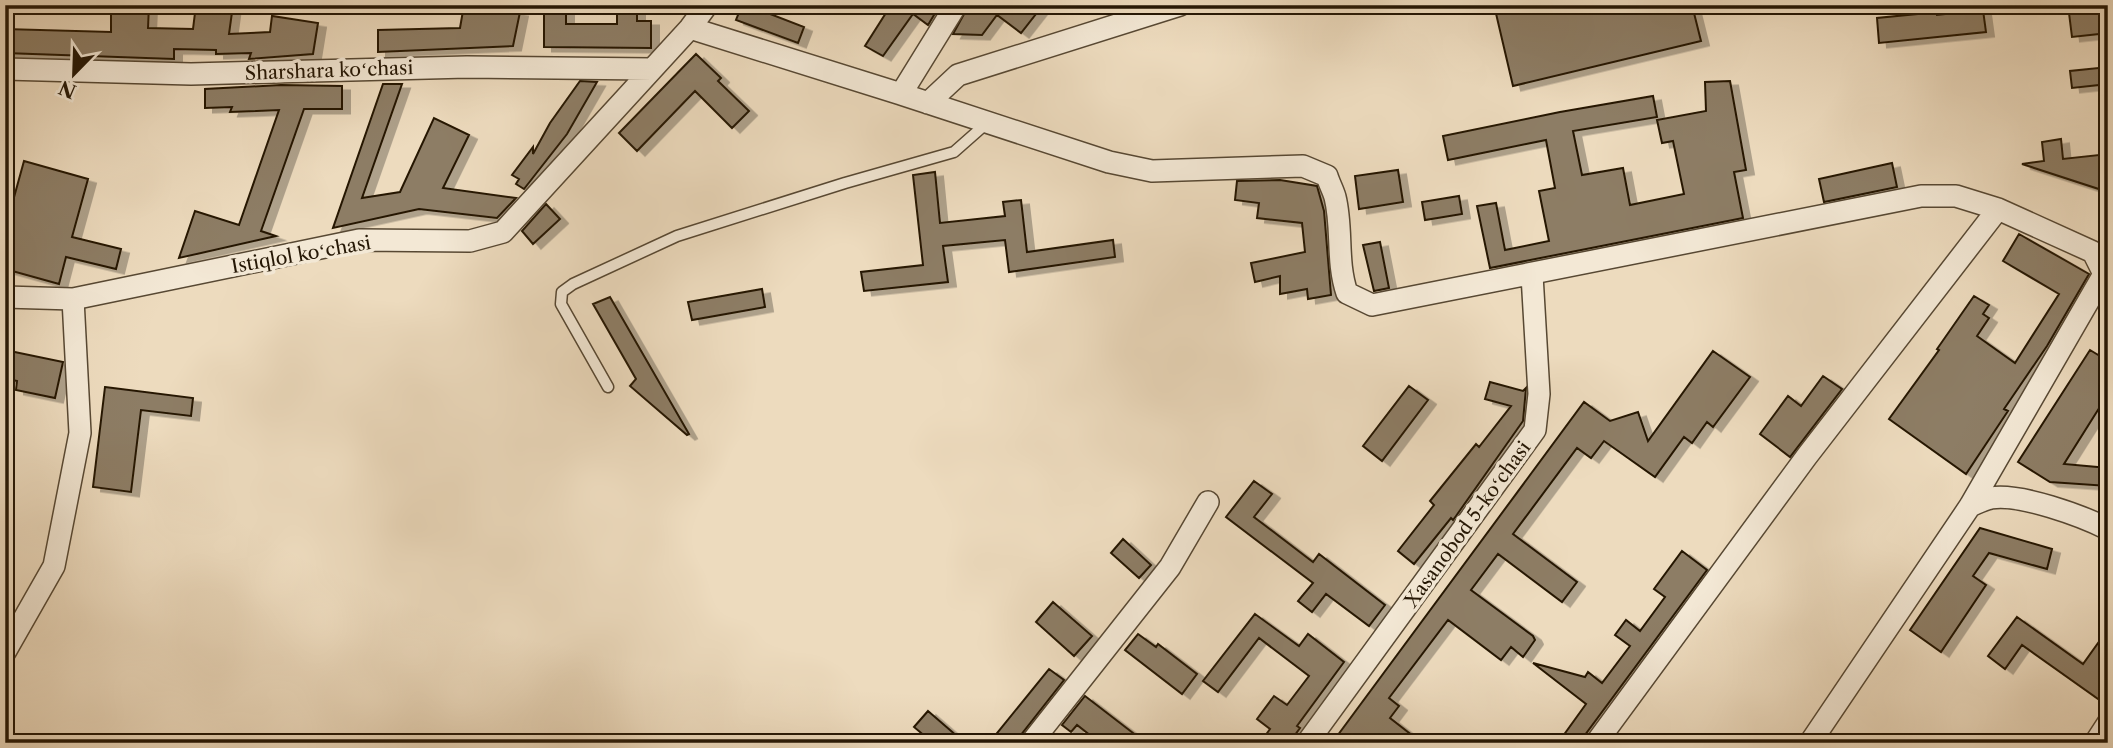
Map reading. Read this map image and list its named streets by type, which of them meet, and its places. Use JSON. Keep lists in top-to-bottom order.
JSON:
{
  "streets": {
    "street": ["Sharshara koʻchasi", "Istiqlol koʻchasi", "Xasanobod 5-koʻchasi"]
  },
  "crossings": [
    ["Sharshara koʻchasi", "Istiqlol koʻchasi"]
  ],
  "north": "bottom left"
}
